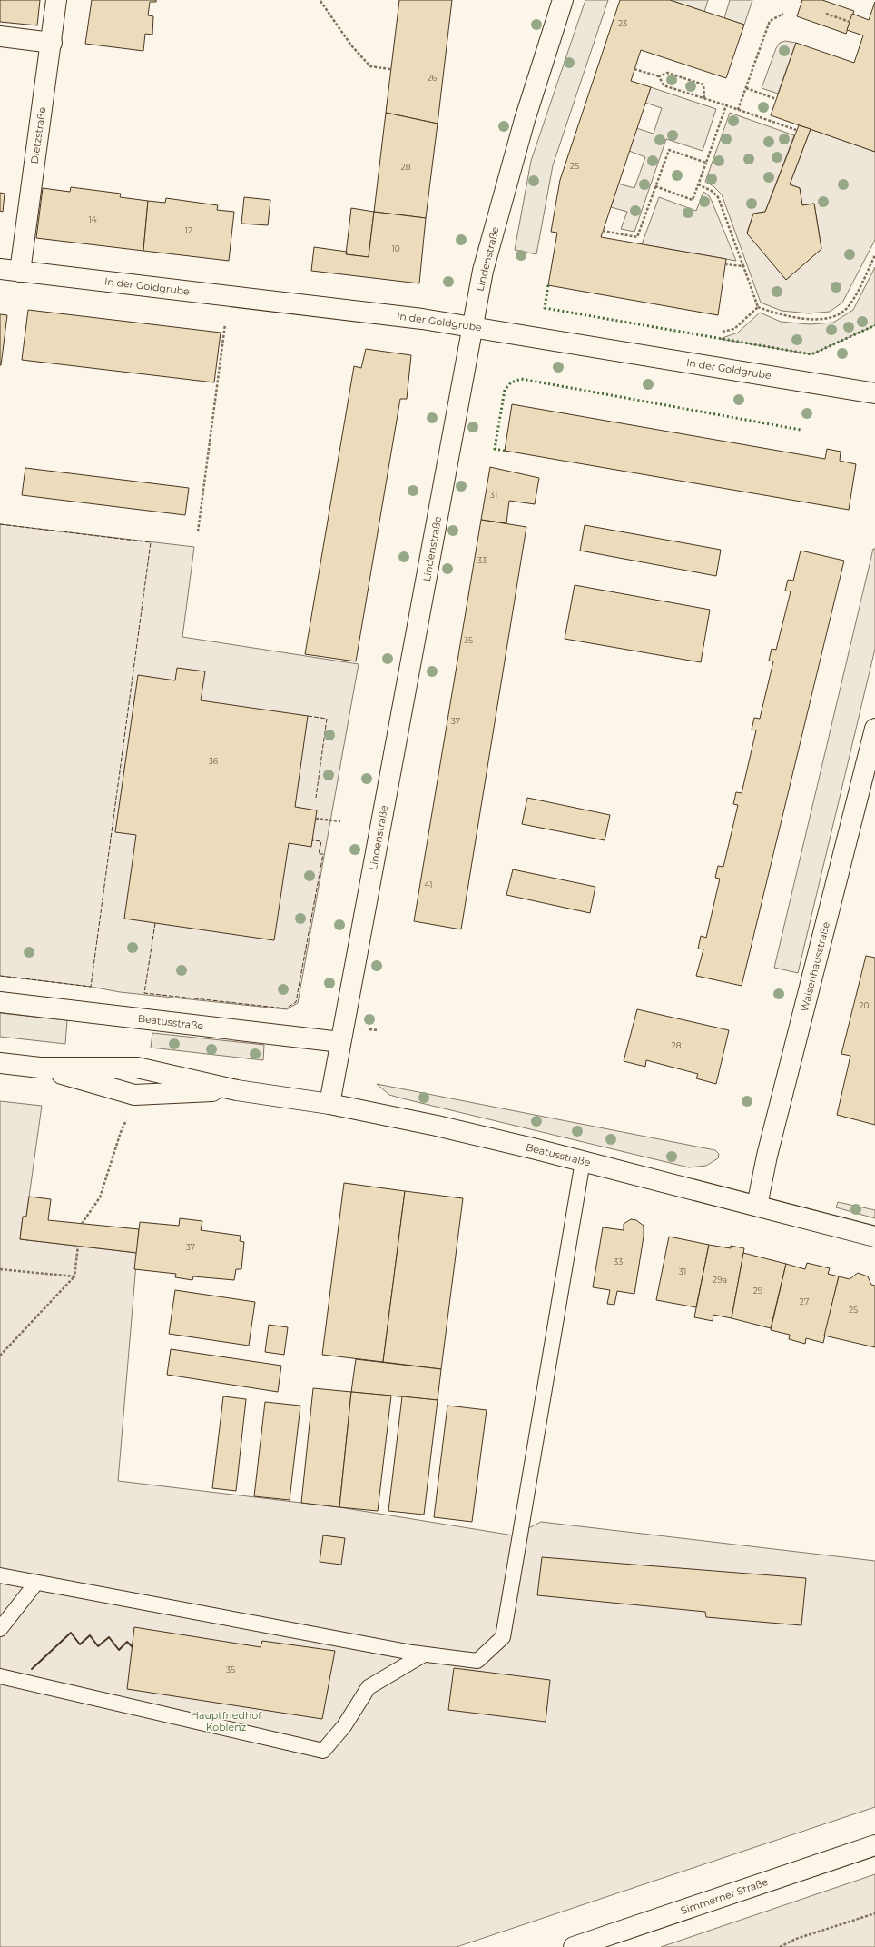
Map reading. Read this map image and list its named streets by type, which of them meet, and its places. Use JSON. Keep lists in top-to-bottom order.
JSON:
{
  "streets": {
    "street": [
      "Dietzstraße",
      "Lindenstraße",
      "In der Goldgrube",
      "Waisenhausstraße",
      "Beatusstraße",
      "Simmerner Straße"
    ]
  },
  "crossings": [
    ["Dietzstraße", "In der Goldgrube"],
    ["Lindenstraße", "In der Goldgrube"],
    ["Lindenstraße", "Beatusstraße"],
    ["Waisenhausstraße", "Beatusstraße"]
  ],
  "parks": ["Hauptfriedhof Koblenz"],
  "house_numbers": [
    "23",
    "26",
    "25",
    "28",
    "14",
    "12",
    "10",
    "31",
    "33",
    "35",
    "37",
    "36",
    "41",
    "20",
    "28",
    "37",
    "33",
    "31",
    "29a",
    "29",
    "27",
    "25",
    "35"
  ]
}
